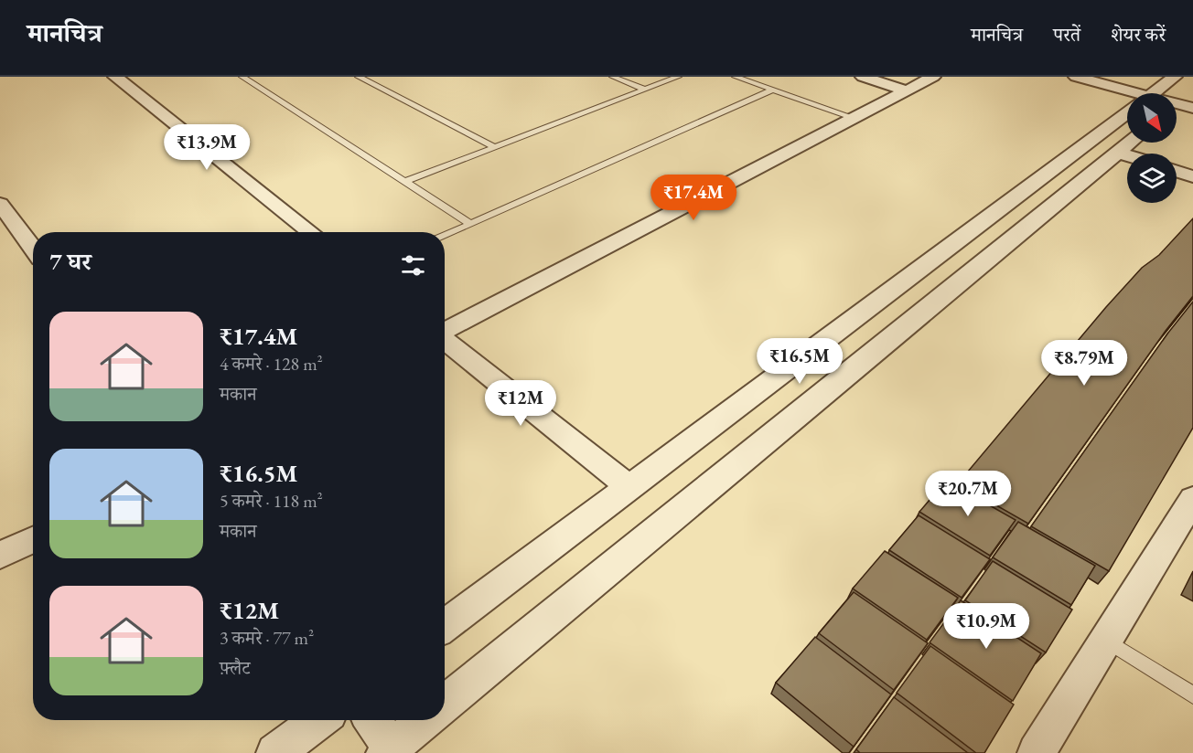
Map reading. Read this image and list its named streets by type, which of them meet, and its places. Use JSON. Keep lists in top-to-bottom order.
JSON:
{
  "north": "bottom right",
  "page": {
    "header": "मानचित्र",
    "nav": ["मानचित्र", "परतें", "शेयर करें"],
    "price": [
      "₹13.9M",
      "₹17.4M",
      "₹16.5M",
      "₹8.79M",
      "₹12M",
      "₹20.7M",
      "₹10.9M"
    ],
    "heading": "7 घर",
    "list": [
      {
        "name": "₹17.4M",
        "note": "4 कमरे · 128 m² · मकान"
      },
      {
        "name": "₹16.5M",
        "note": "5 कमरे · 118 m² · मकान"
      },
      {
        "name": "₹12M",
        "note": "3 कमरे · 77 m² · फ़्लैट"
      }
    ]
  }
}
